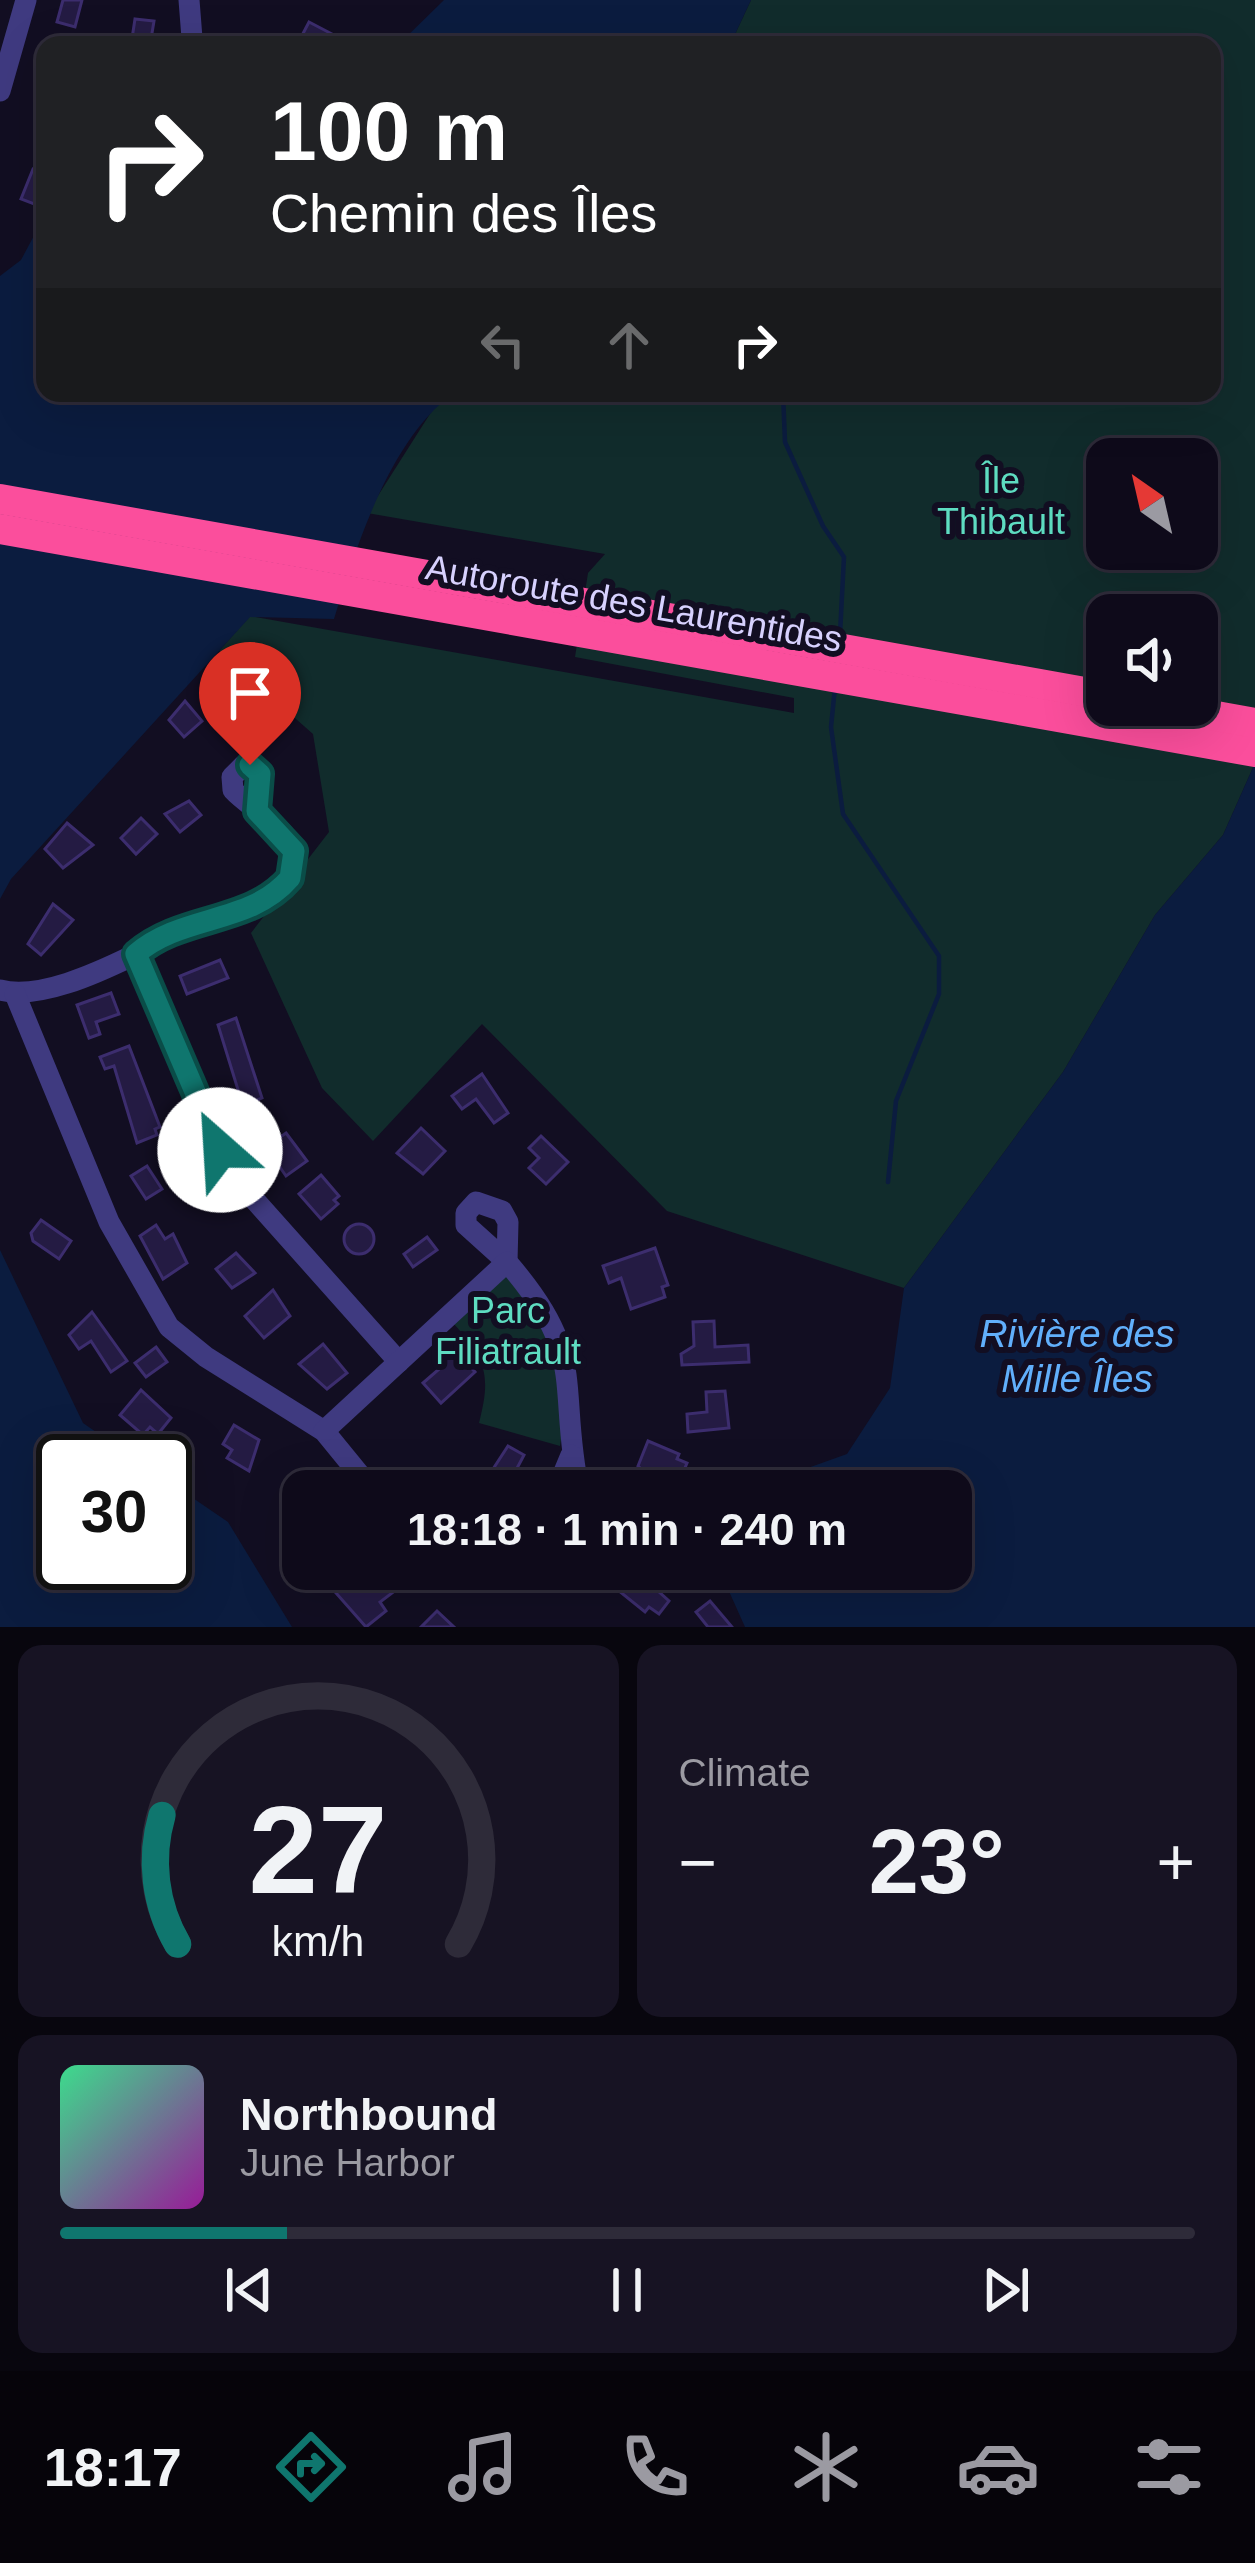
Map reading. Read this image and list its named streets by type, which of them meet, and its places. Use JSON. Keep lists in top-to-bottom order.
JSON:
{
  "streets": {
    "highway": ["Autoroute des Laurentides"]
  },
  "water": ["Rivière des Mille Îles"],
  "parks": ["Île Thibault", "Parc Filiatrault"],
  "north": "top left",
  "page": {
    "turn": ["100 m", "Chemin des Îles"],
    "limit": "30",
    "trip": "18:18 · 1 min · 240 m",
    "tile": "Climate",
    "heat": ["−", "23°", "+"],
    "song": ["Northbound", "June Harbor"],
    "tabs": "18:17",
    "gauge": ["27", "km/h"]
  }
}
